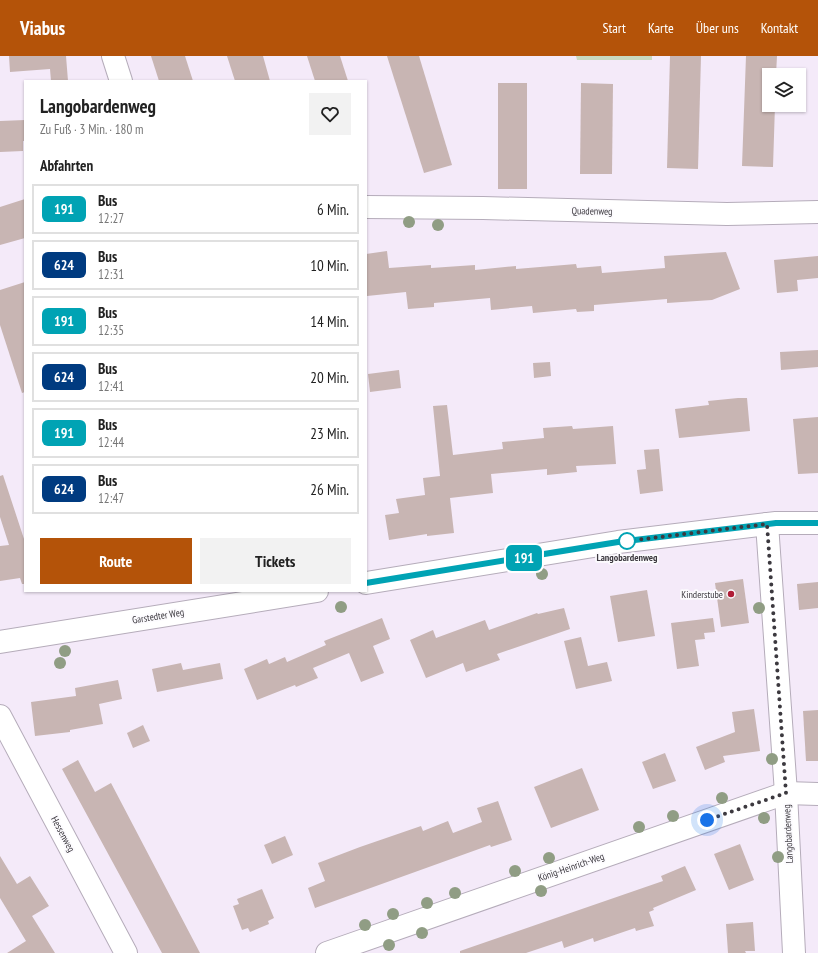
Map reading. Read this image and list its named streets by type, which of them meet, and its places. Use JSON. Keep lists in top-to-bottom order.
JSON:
{
  "streets": {
    "street": [
      "Quadenweg",
      "Garstedter Weg",
      "Hessenweg",
      "Langobardenweg",
      "König-Heinrich-Weg"
    ]
  },
  "crossings": [
    ["Langobardenweg", "König-Heinrich-Weg"]
  ],
  "places": ["Langobardenweg", "Kinderstube"],
  "lines": ["bus line 191"],
  "page": {
    "header": "Viabus",
    "nav": [
      "Start",
      "Karte",
      "Über uns",
      "Kontakt"
    ],
    "on_map": "191",
    "heading": [
      ["Langobardenweg", "Zu Fuß · 3 Min. · 180 m"],
      "Abfahrten"
    ],
    "list": [
      {
        "mark": "191",
        "name": "Bus",
        "note": "12:27",
        "value": "6 Min."
      },
      {
        "mark": "624",
        "name": "Bus",
        "note": "12:31",
        "value": "10 Min."
      },
      {
        "mark": "191",
        "name": "Bus",
        "note": "12:35",
        "value": "14 Min."
      },
      {
        "mark": "624",
        "name": "Bus",
        "note": "12:41",
        "value": "20 Min."
      },
      {
        "mark": "191",
        "name": "Bus",
        "note": "12:44",
        "value": "23 Min."
      },
      {
        "mark": "624",
        "name": "Bus",
        "note": "12:47",
        "value": "26 Min."
      }
    ],
    "buttons": ["Route", "Tickets"]
  }
}
